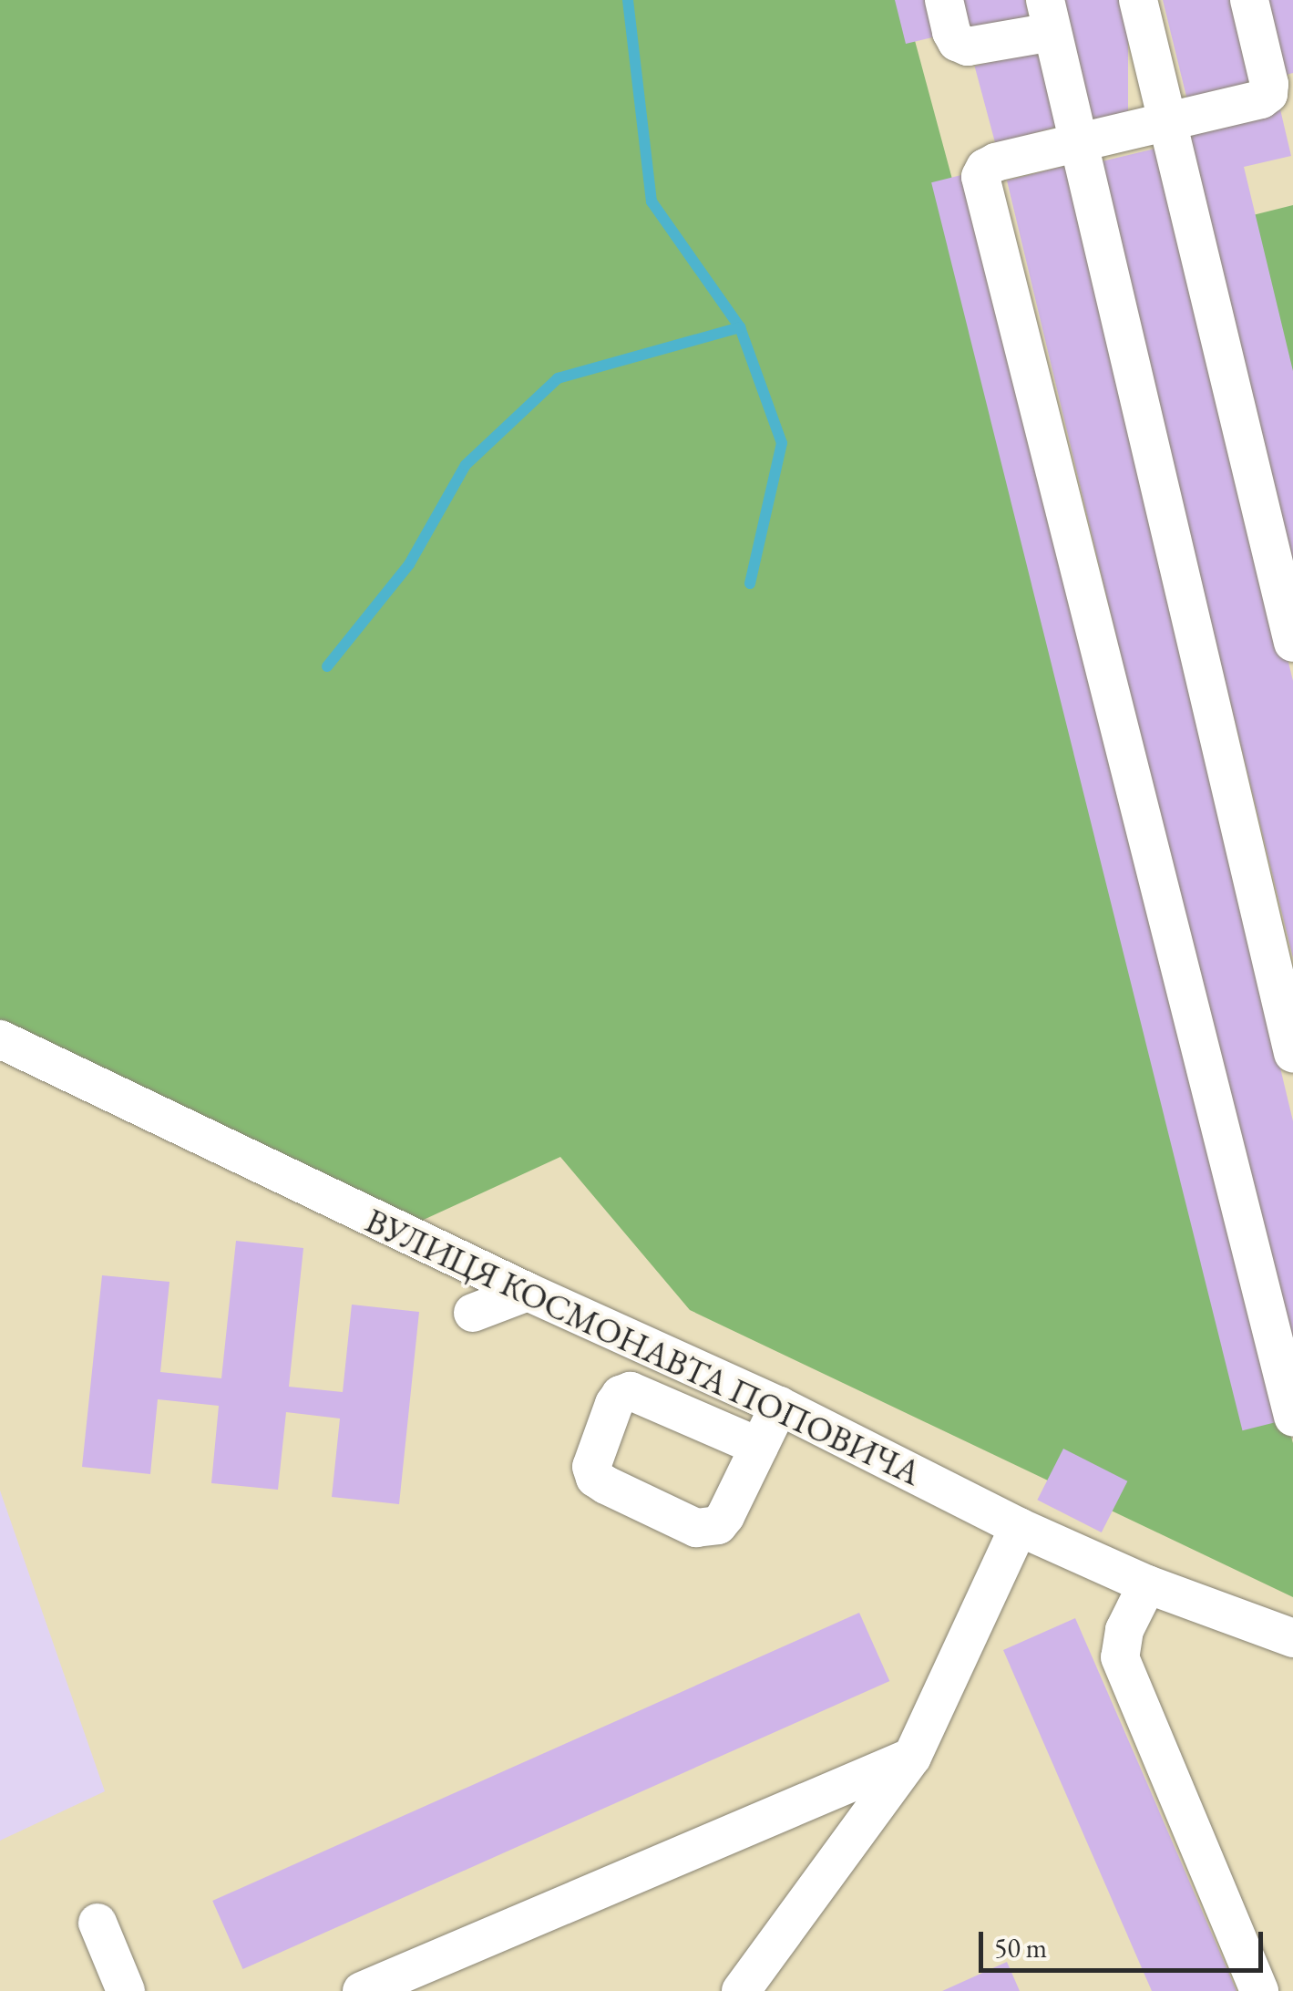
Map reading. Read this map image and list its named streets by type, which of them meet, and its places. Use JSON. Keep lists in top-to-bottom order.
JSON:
{
  "streets": {
    "street": ["ВУЛИЦЯ КОСМОНАВТА ПОПОВИЧА"]
  },
  "scale_bar": "50 m"
}
